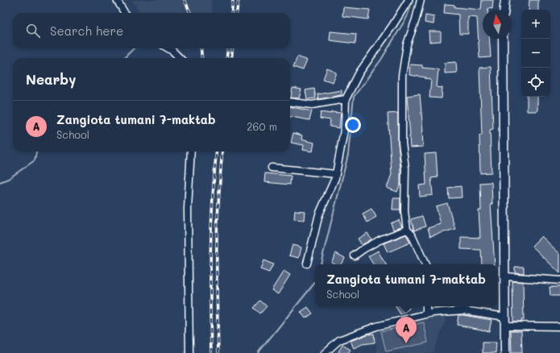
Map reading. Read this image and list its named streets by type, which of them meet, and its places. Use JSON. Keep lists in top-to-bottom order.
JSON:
{
  "north": "top",
  "page": {
    "map_buttons": ["+", "−"],
    "search": "Search here",
    "heading": "Nearby",
    "list": [
      {
        "mark": "A",
        "name": "Zangiota tumani 7-maktab",
        "note": "School",
        "value": "260 m"
      }
    ],
    "popup": ["Zangiota tumani 7-maktab", "School"],
    "pins": "A"
  }
}
